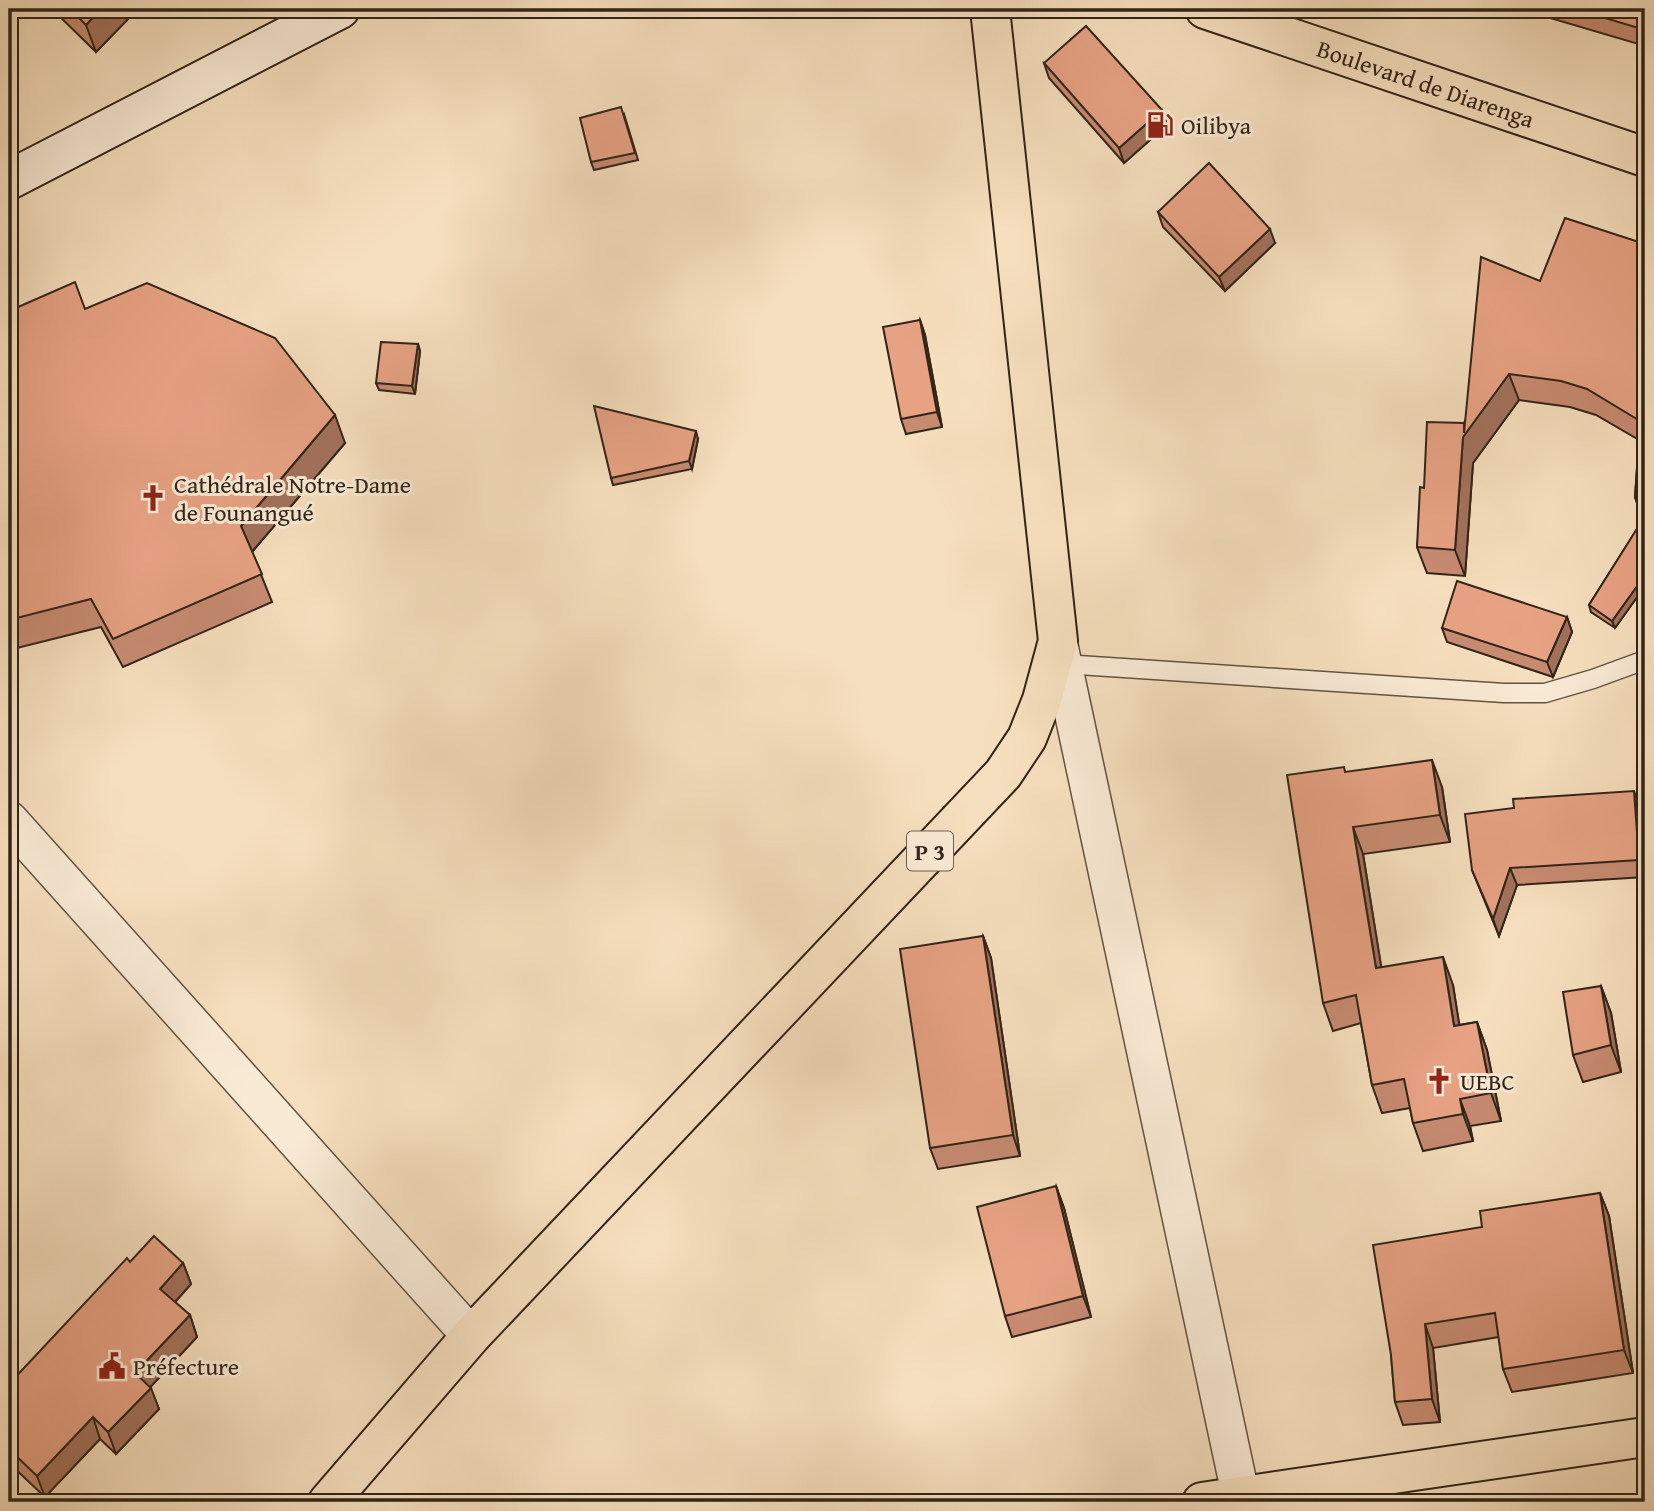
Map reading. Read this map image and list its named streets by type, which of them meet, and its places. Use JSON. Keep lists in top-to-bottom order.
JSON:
{
  "streets": {
    "main road": ["Boulevard de Diarenga", "P 3"]
  },
  "places": {
    "fuel station": ["Oilibya"],
    "church": ["Cathédrale Notre-Dame de Founangué", "UEBC"],
    "public building": ["Préfecture"]
  }
}
